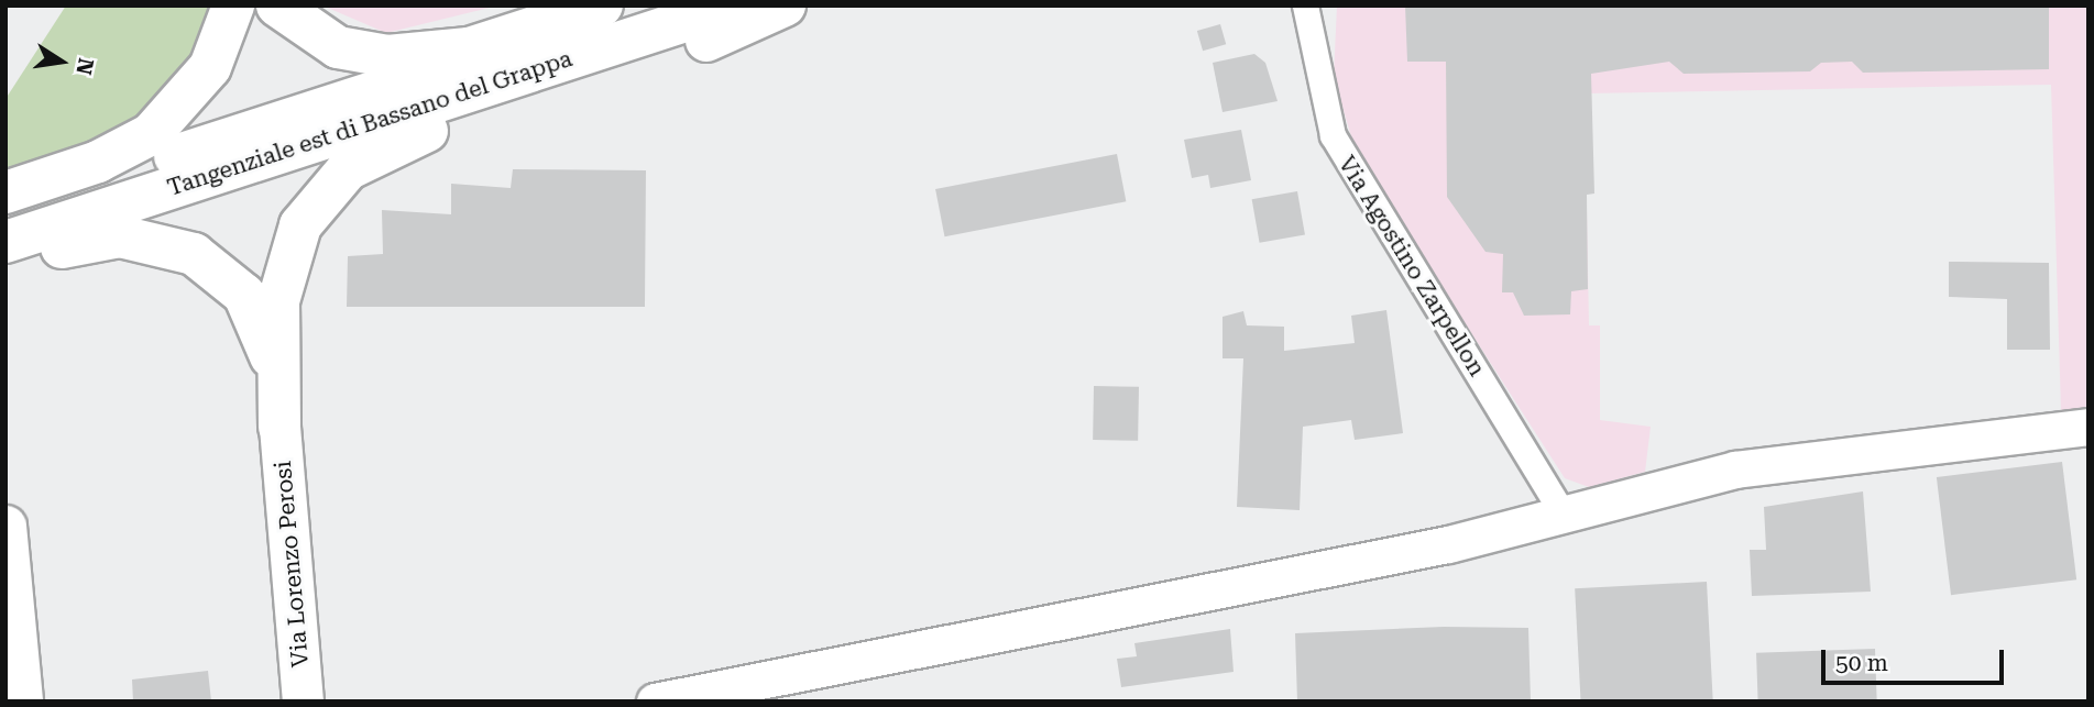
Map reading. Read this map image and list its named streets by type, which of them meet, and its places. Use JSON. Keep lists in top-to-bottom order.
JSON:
{
  "streets": {
    "highway": ["Tangenziale est di Bassano del Grappa"],
    "main road": ["Via Lorenzo Perosi"],
    "street": ["Via Agostino Zarpellon"]
  },
  "scale_bar": "50 m",
  "north": "right"
}
